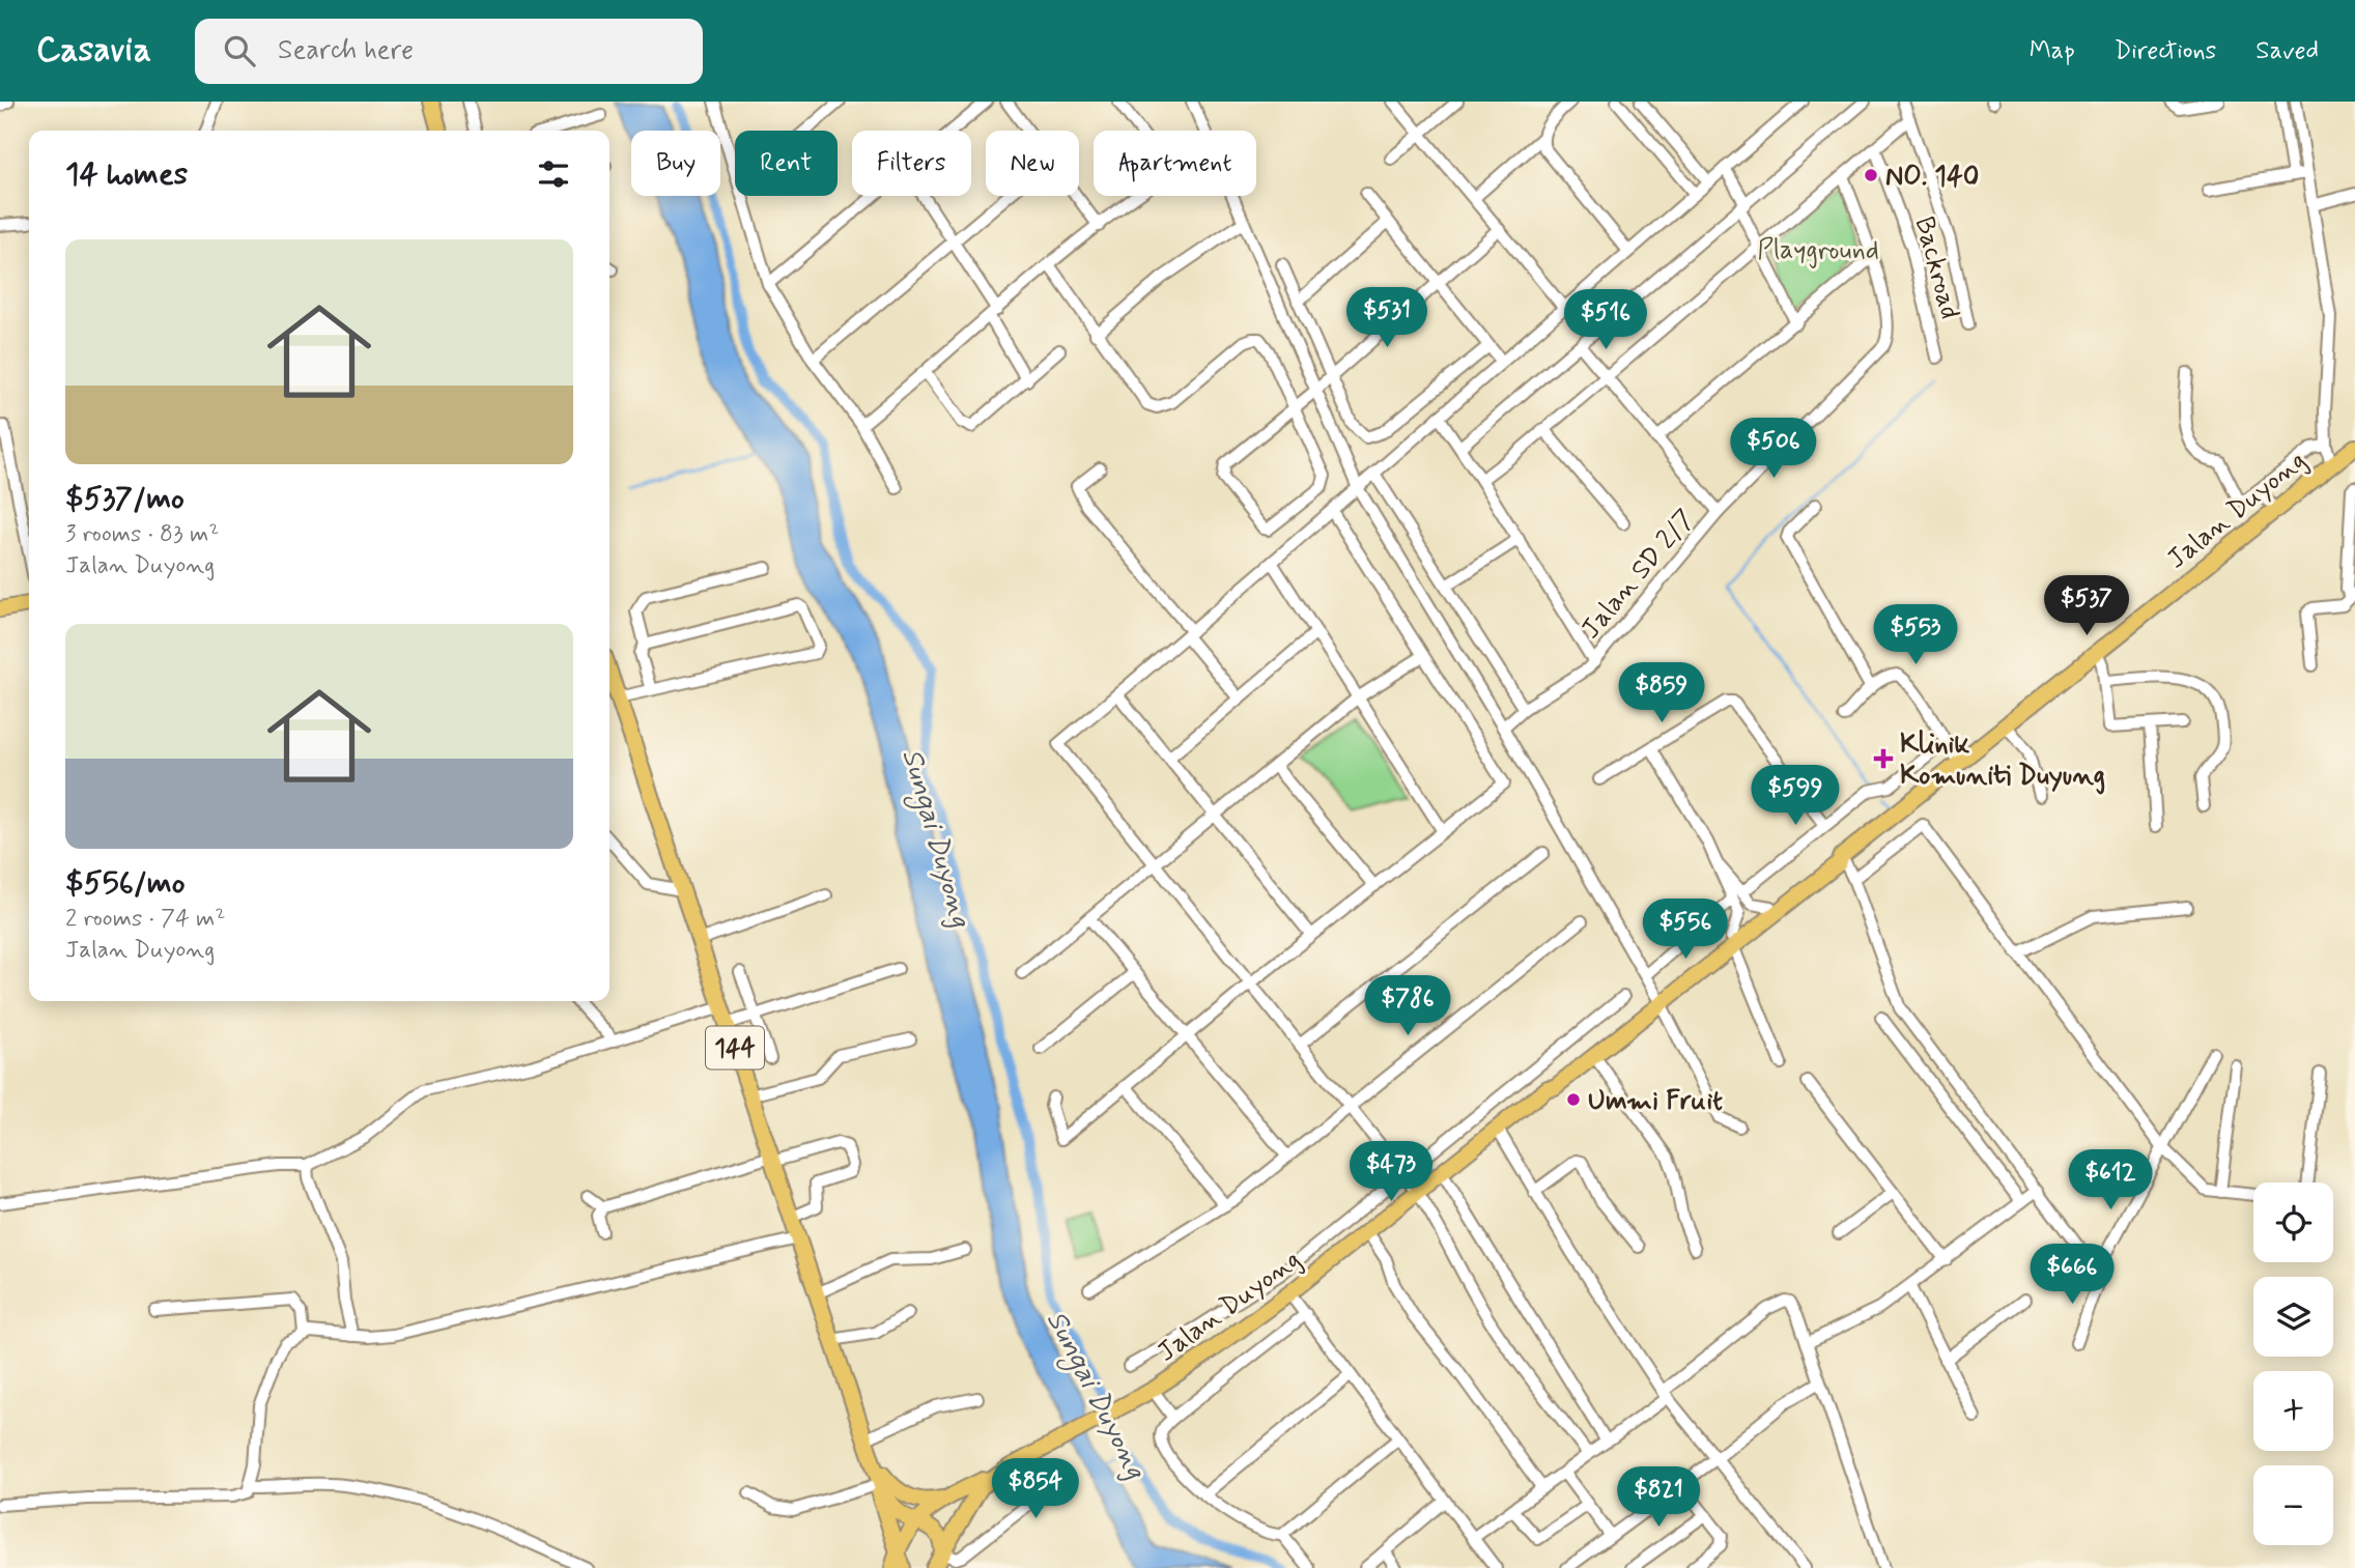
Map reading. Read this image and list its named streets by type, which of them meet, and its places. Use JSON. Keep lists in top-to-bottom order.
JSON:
{
  "streets": {
    "main road": ["Jalan Duyong", "144"],
    "street": ["Backroad", "Jalan SD 2/7"]
  },
  "crossings": [
    ["Jalan Duyong", "144"]
  ],
  "water": ["Sungai Duyong"],
  "parks": ["Playground"],
  "places": {
    "other": ["NO. 140", "Ummi Fruit"],
    "health": ["Klinik Komuniti Duyung"]
  },
  "page": {
    "header": "Casavia",
    "search": "Search here",
    "nav": ["Map", "Directions", "Saved"],
    "chip": [
      "Buy",
      "Rent",
      "Filters",
      "New",
      "Apartment"
    ],
    "heading": "14 homes",
    "list": [
      {
        "name": "$537/mo",
        "note": "3 rooms · 83 m² · Jalan Duyong"
      },
      {
        "name": "$556/mo",
        "note": "2 rooms · 74 m² · Jalan Duyong"
      }
    ],
    "price": [
      "$531",
      "$516",
      "$506",
      "$537",
      "$553",
      "$859",
      "$599",
      "$556",
      "$786",
      "$473",
      "$612",
      "$666",
      "$854",
      "$821"
    ],
    "map_buttons": ["+", "−"]
  }
}
